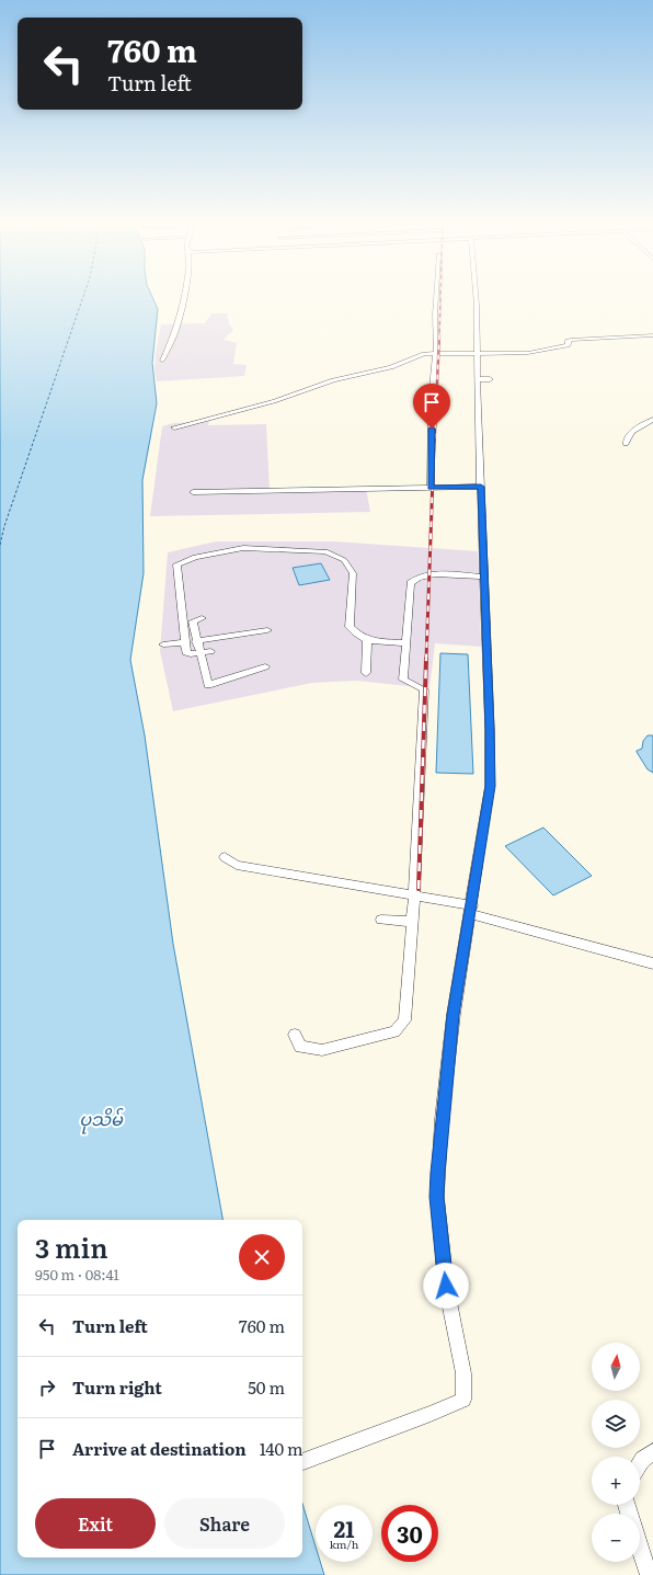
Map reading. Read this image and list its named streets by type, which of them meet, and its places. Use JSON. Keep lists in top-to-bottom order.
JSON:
{
  "water": ["ပုသိမ်"],
  "north": "top",
  "page": {
    "turn": ["760 m", "Turn left"],
    "heading": ["3 min", "950 m · 08:41"],
    "list": [
      {
        "name": "Turn left",
        "value": "760 m"
      },
      {
        "name": "Turn right",
        "value": "50 m"
      },
      {
        "name": "Arrive at destination",
        "value": "140 m"
      }
    ],
    "map_buttons": ["+", "−"],
    "buttons": ["Exit", "Share"],
    "speed": "21 km/h",
    "limit": "30"
  }
}
